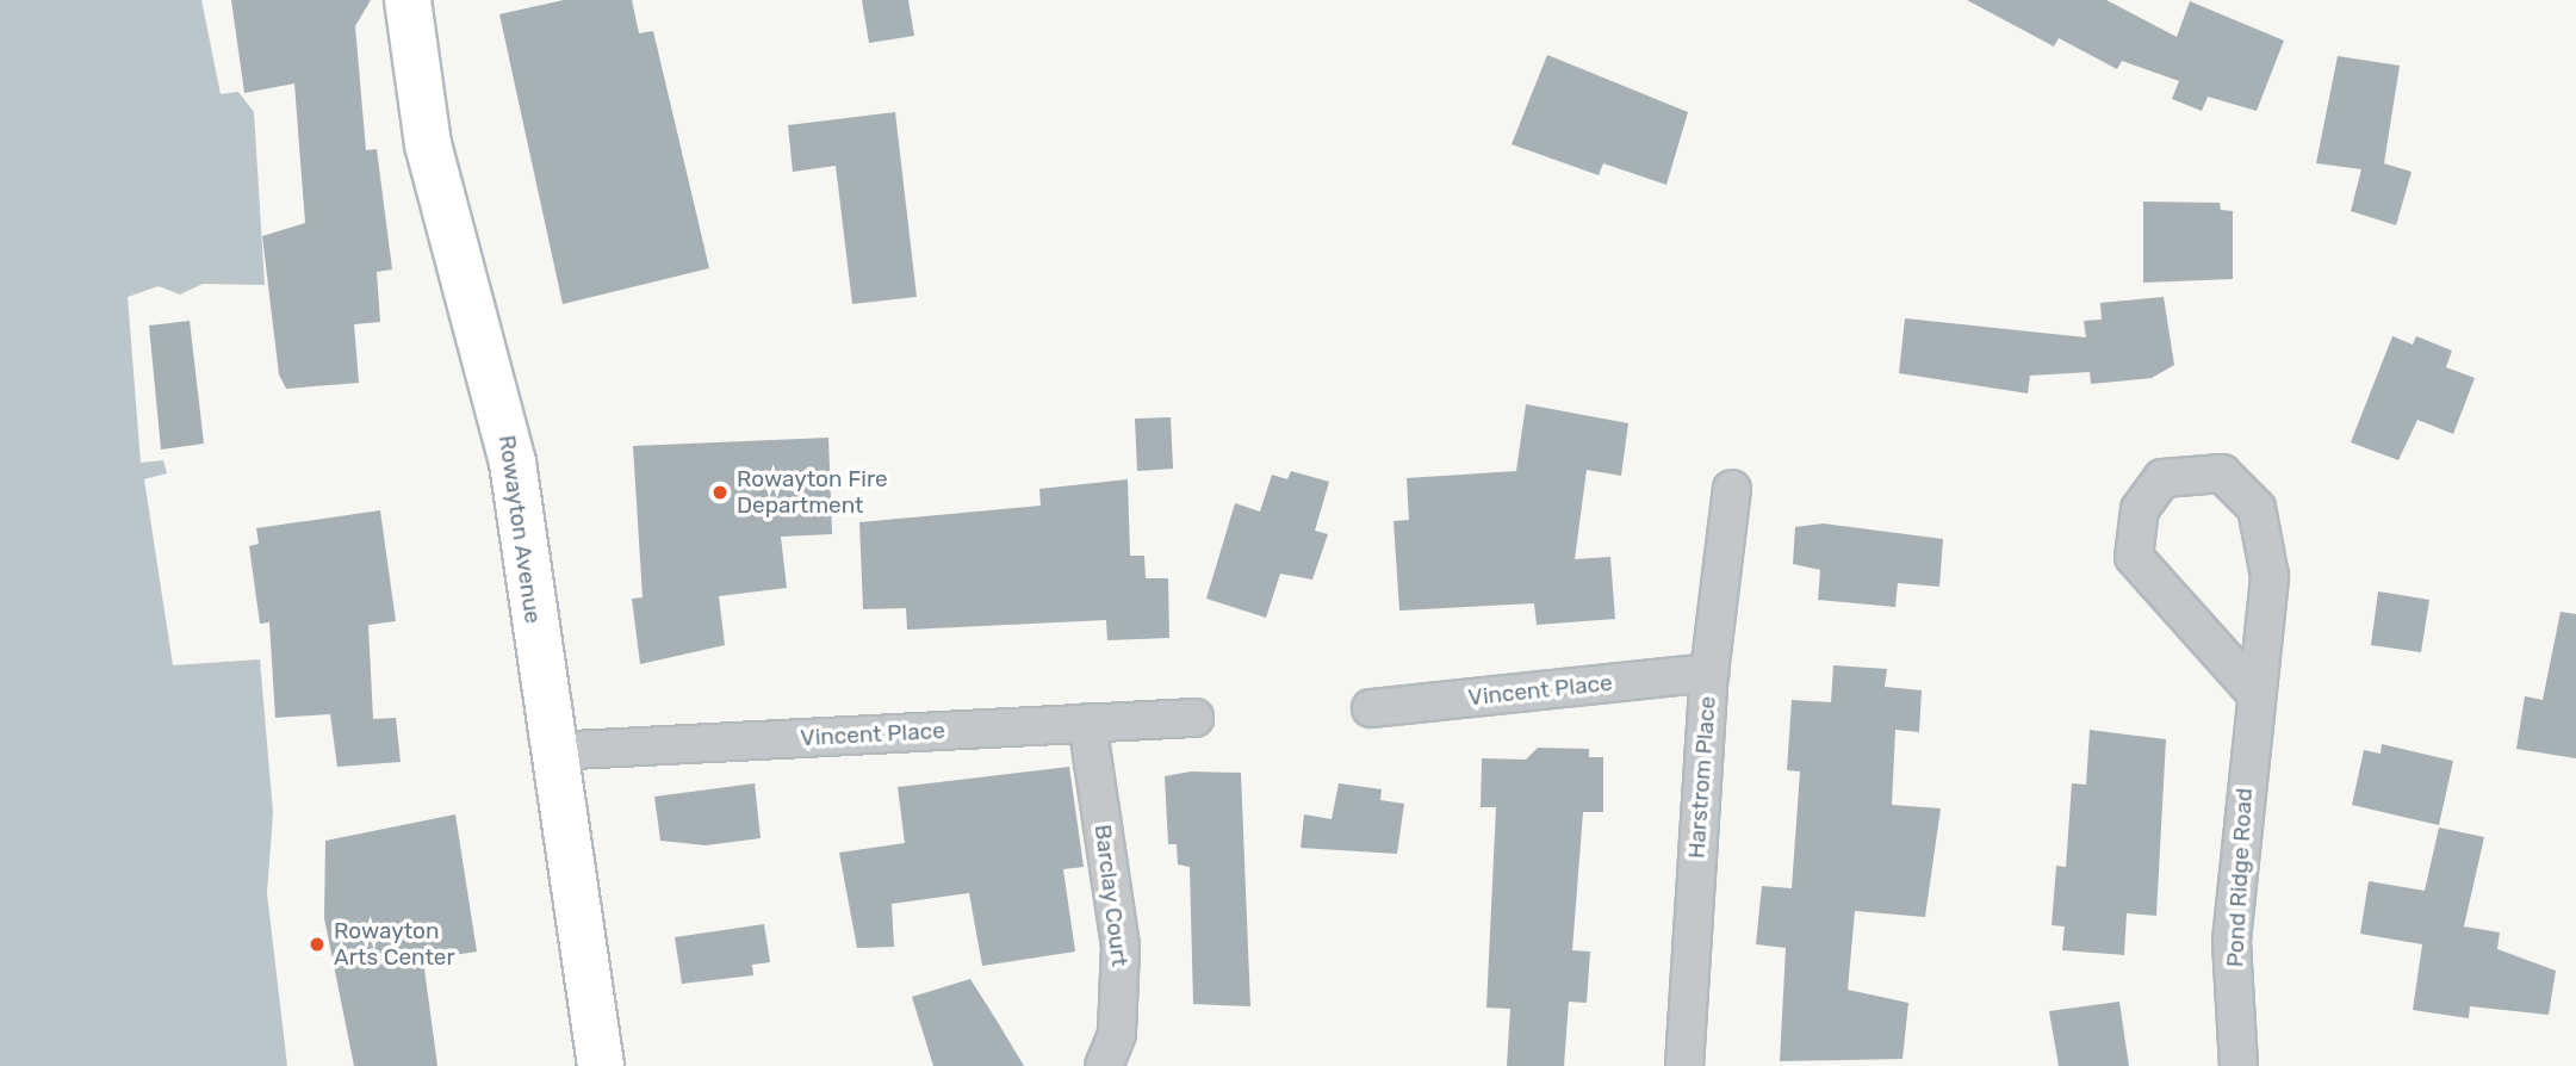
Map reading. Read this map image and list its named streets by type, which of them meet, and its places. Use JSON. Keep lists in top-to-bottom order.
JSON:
{
  "streets": {
    "main road": ["Rowayton Avenue"],
    "street": [
      "Vincent Place",
      "Harstrom Place",
      "Pond Ridge Road",
      "Barclay Court"
    ]
  },
  "crossings": [
    ["Rowayton Avenue", "Vincent Place"],
    ["Vincent Place", "Harstrom Place"],
    ["Vincent Place", "Barclay Court"]
  ],
  "places": ["Rowayton Fire Department", "Rowayton Arts Center"]
}
